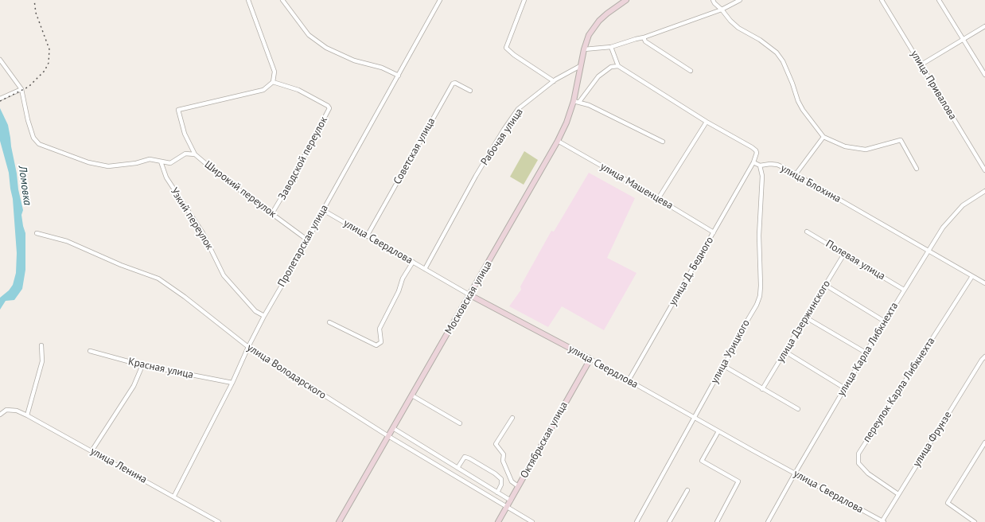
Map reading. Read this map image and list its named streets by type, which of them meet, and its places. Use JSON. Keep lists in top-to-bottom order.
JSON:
{
  "streets": {
    "main road": ["улица Свердлова", "Московская улица", "Октябрьская улица"],
    "street": [
      "улица Привалова",
      "Рабочая улица",
      "Советская улица",
      "Заводской переулок",
      "улица Блохина",
      "улица Машенцева",
      "Широкий переулок",
      "Узкий переулок",
      "Пролетарская улица",
      "Полевая улица",
      "улица Д. Бедного",
      "улица Дзержинского",
      "улица Карла Либкнехта",
      "улица Урицкого",
      "Красная улица",
      "улица Володарского",
      "переулок Карла Либкнехта",
      "улица Фрунзе",
      "улица Ленина"
    ]
  },
  "crossings": [
    ["Рабочая улица", "улица Свердлова"],
    ["Рабочая улица", "Московская улица"],
    ["Советская улица", "улица Свердлова"],
    ["Заводской переулок", "Широкий переулок"],
    ["улица Блохина", "улица Карла Либкнехта"],
    ["улица Блохина", "улица Урицкого"],
    ["улица Блохина", "переулок Карла Либкнехта"],
    ["улица Машенцева", "улица Д. Бедного"],
    ["улица Машенцева", "Московская улица"],
    ["Широкий переулок", "Узкий переулок"],
    ["Широкий переулок", "Пролетарская улица"],
    ["Узкий переулок", "Пролетарская улица"],
    ["улица Свердлова", "Пролетарская улица"],
    ["улица Свердлова", "улица Д. Бедного"],
    ["улица Свердлова", "Московская улица"],
    ["улица Свердлова", "улица Карла Либкнехта"],
    ["улица Свердлова", "улица Урицкого"],
    ["улица Свердлова", "улица Фрунзе"],
    ["улица Свердлова", "Октябрьская улица"],
    ["Пролетарская улица", "Красная улица"],
    ["Пролетарская улица", "улица Володарского"],
    ["Пролетарская улица", "улица Ленина"],
    ["Полевая улица", "улица Дзержинского"],
    ["Полевая улица", "улица Карла Либкнехта"],
    ["Московская улица", "улица Володарского"],
    ["улица Володарского", "Октябрьская улица"],
    ["переулок Карла Либкнехта", "улица Фрунзе"]
  ],
  "water": ["Ломовка"]
}
